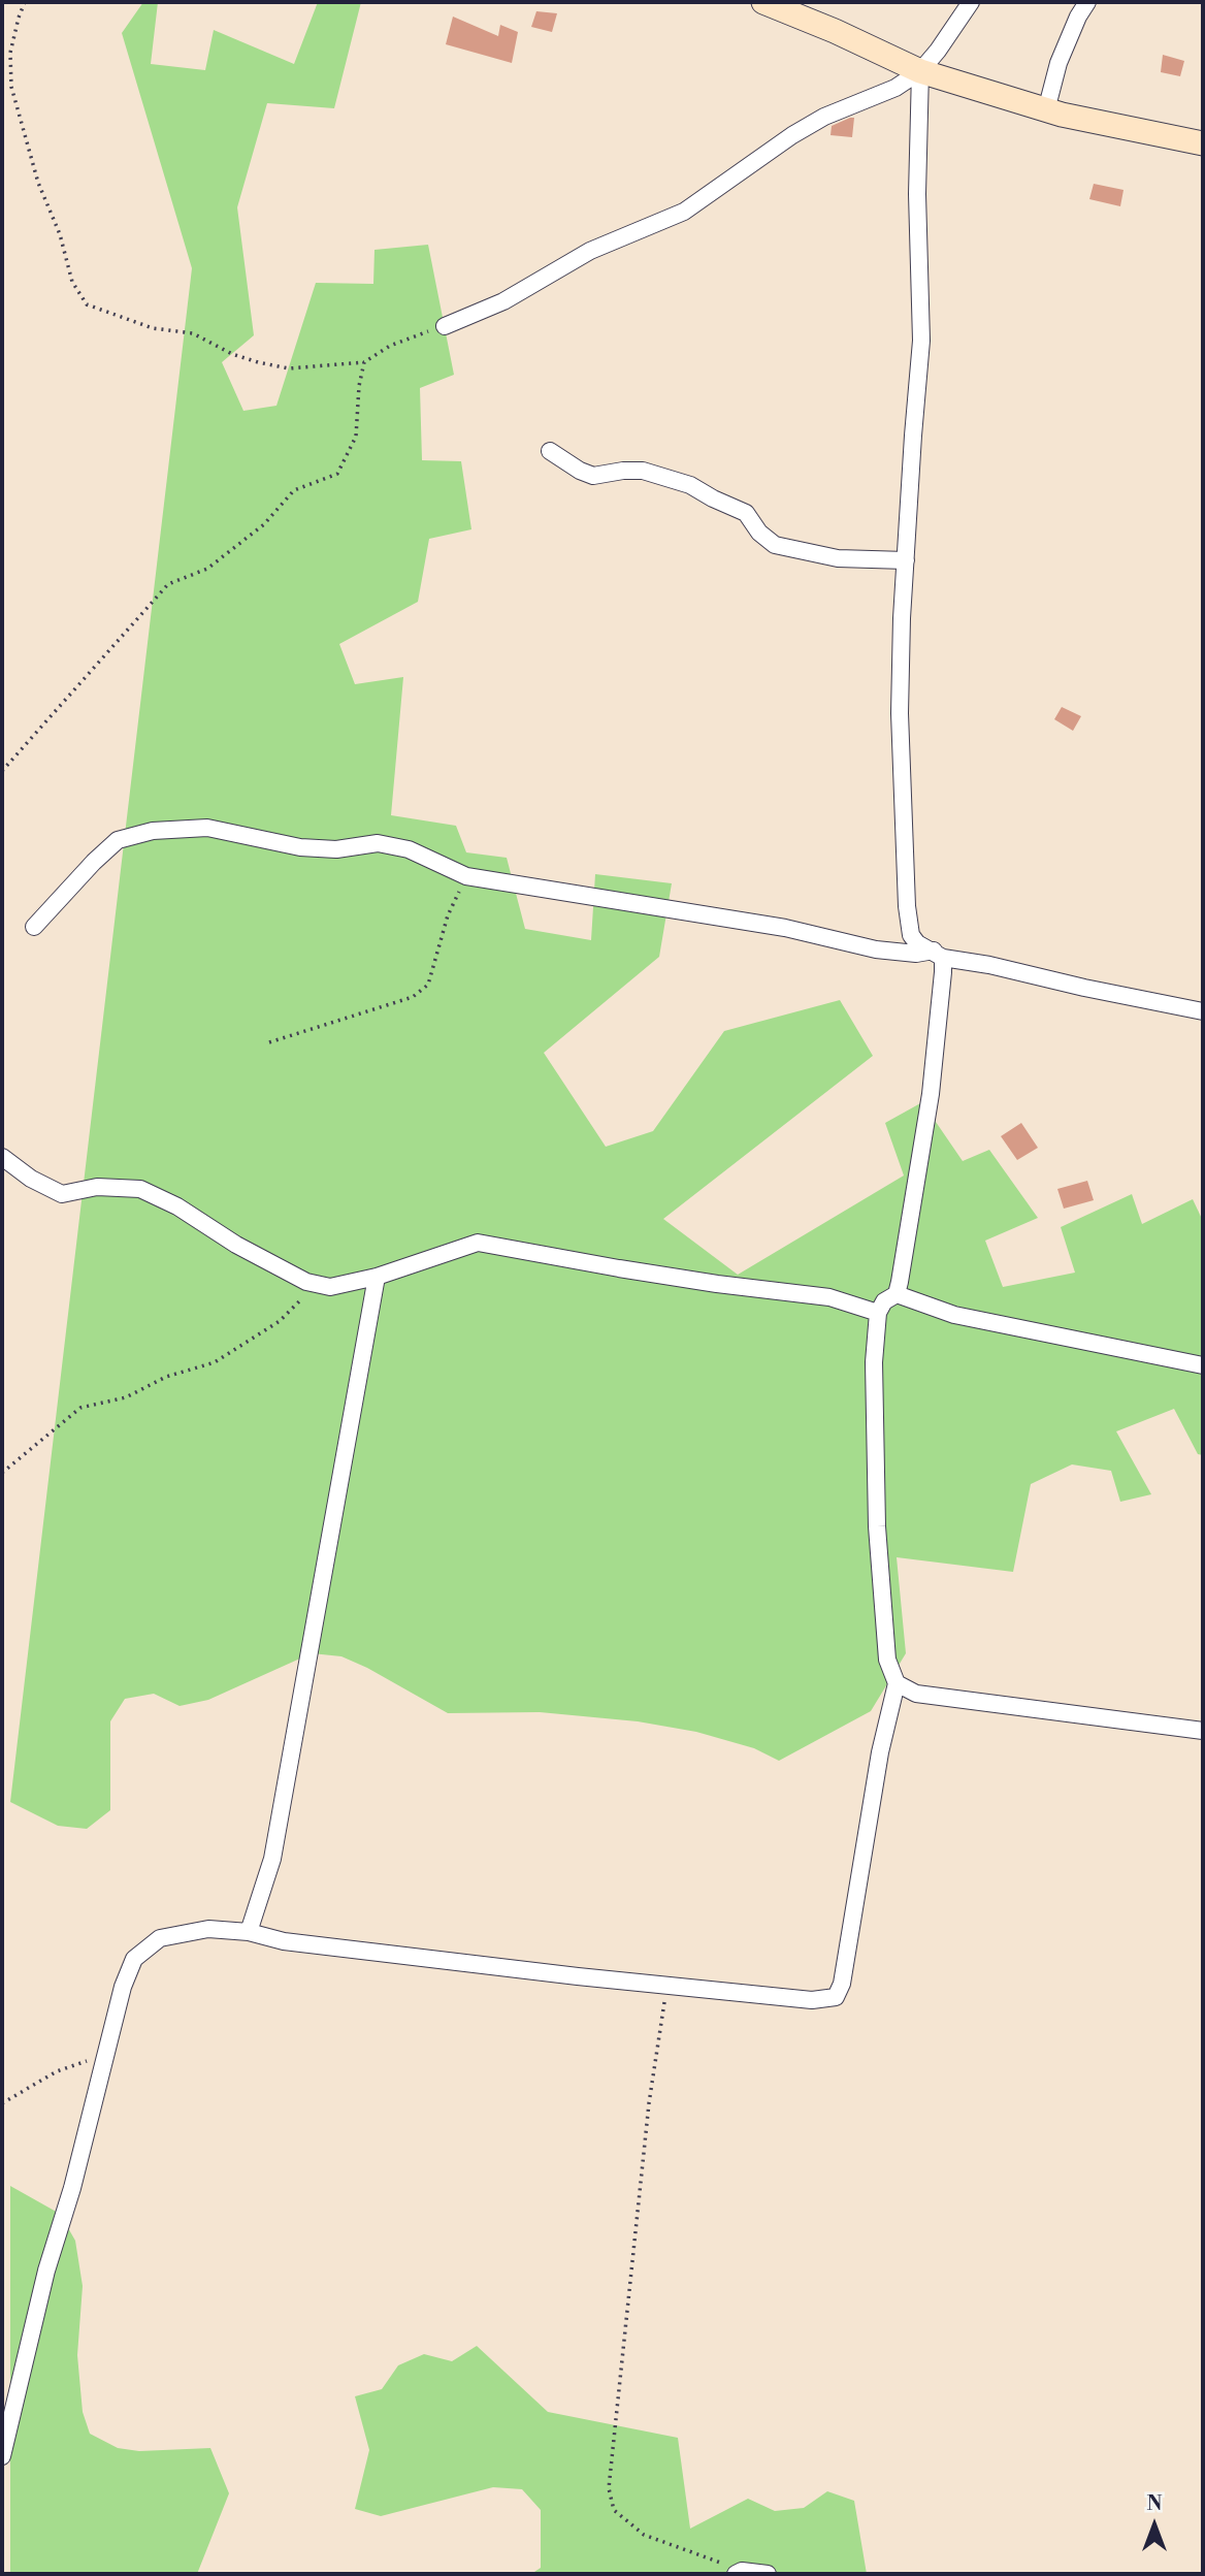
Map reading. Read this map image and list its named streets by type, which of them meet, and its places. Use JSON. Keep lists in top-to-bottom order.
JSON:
{
  "north": "top"
}
